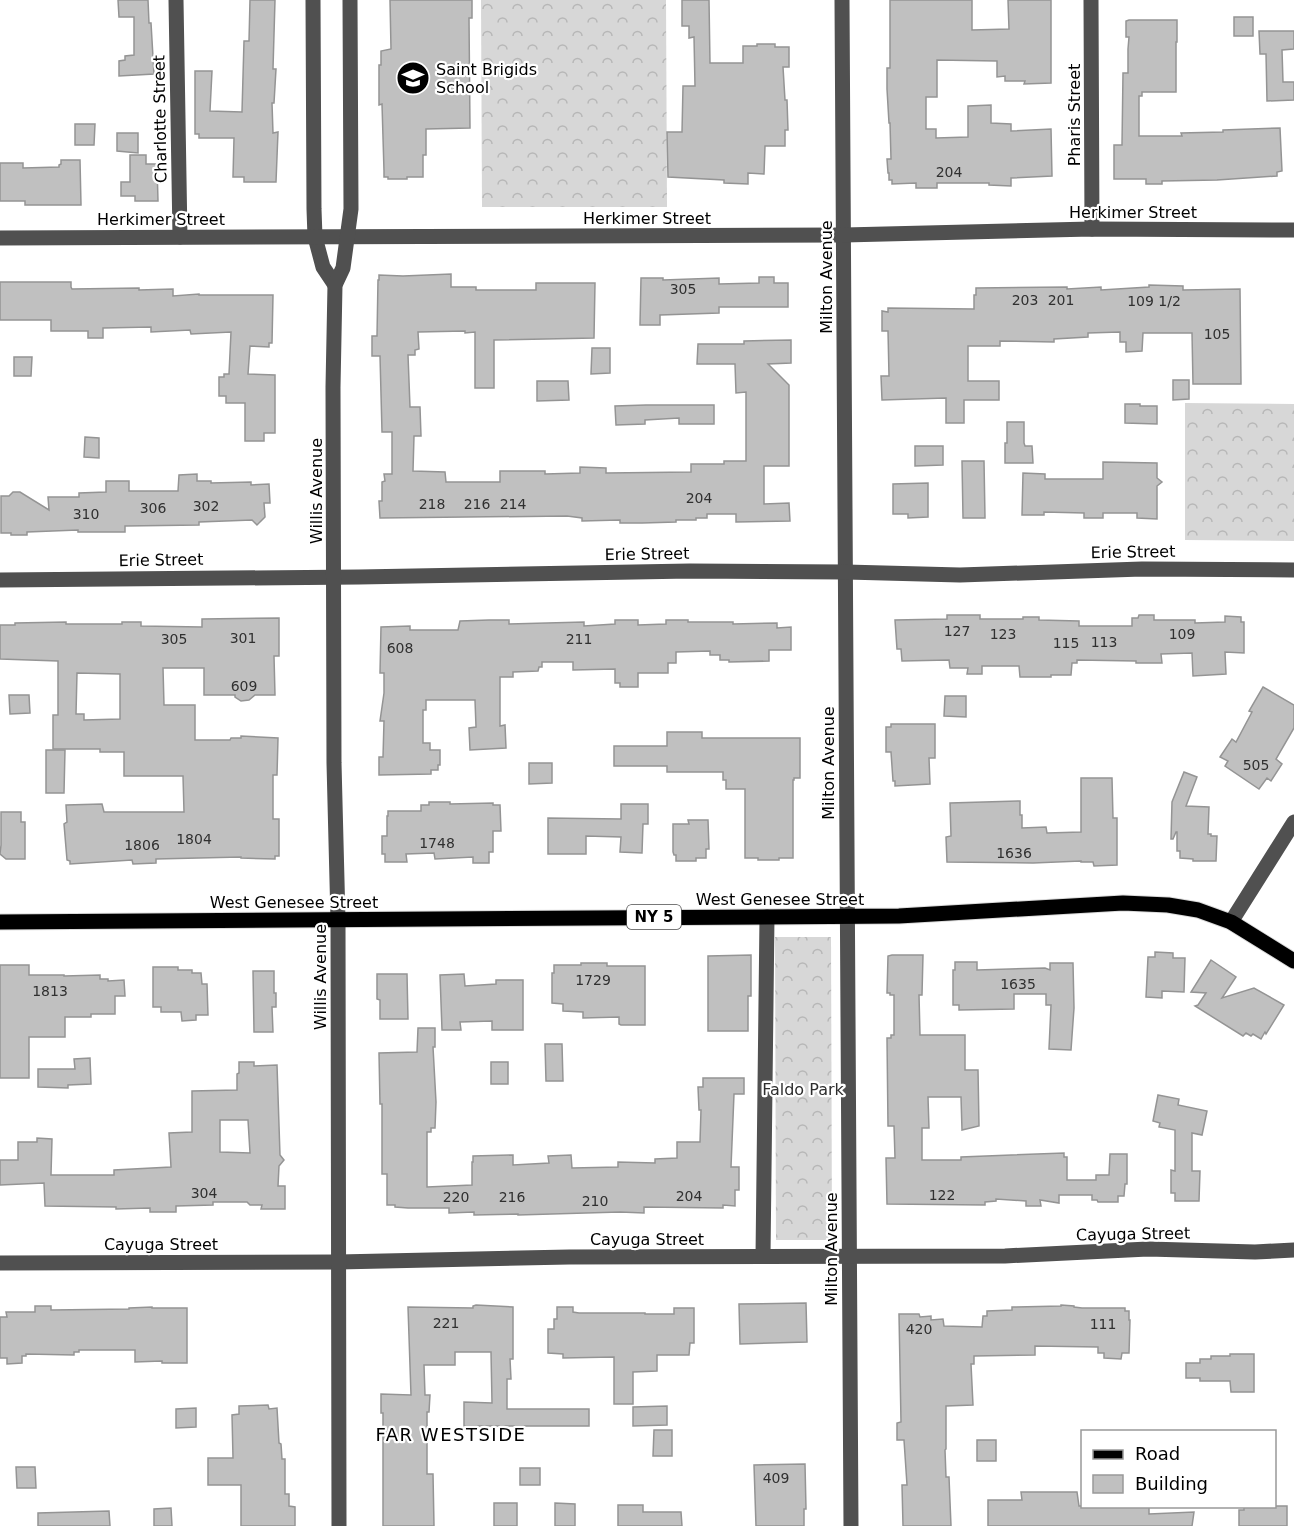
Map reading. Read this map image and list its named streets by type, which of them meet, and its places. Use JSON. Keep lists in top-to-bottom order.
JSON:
{
  "streets": {
    "main road": ["West Genesee Street", "NY 5"],
    "street": [
      "Pharis Street",
      "Charlotte Street",
      "Herkimer Street",
      "Milton Avenue",
      "Willis Avenue",
      "Erie Street",
      "Cayuga Street"
    ]
  },
  "crossings": [
    ["Pharis Street", "Herkimer Street"],
    ["Charlotte Street", "Herkimer Street"],
    ["Herkimer Street", "Milton Avenue"],
    ["Herkimer Street", "Willis Avenue"],
    ["Milton Avenue", "Erie Street"],
    ["Milton Avenue", "West Genesee Street"],
    ["Milton Avenue", "Cayuga Street"],
    ["Willis Avenue", "Erie Street"],
    ["Willis Avenue", "West Genesee Street"],
    ["Willis Avenue", "Cayuga Street"]
  ],
  "districts": ["FAR WESTSIDE"],
  "parks": ["Faldo Park"],
  "places": {
    "school or university": ["Saint Brigids School"]
  },
  "house_numbers": [
    "204",
    "305",
    "203",
    "201",
    "109 1/2",
    "105",
    "204",
    "218",
    "216",
    "214",
    "302",
    "306",
    "310",
    "127",
    "123",
    "109",
    "301",
    "305",
    "211",
    "113",
    "115",
    "608",
    "609",
    "505",
    "1804",
    "1748",
    "1806",
    "1636",
    "1729",
    "1635",
    "1813",
    "304",
    "122",
    "204",
    "220",
    "216",
    "210",
    "221",
    "111",
    "420",
    "409"
  ],
  "legend": ["Road", "Building"]
}
